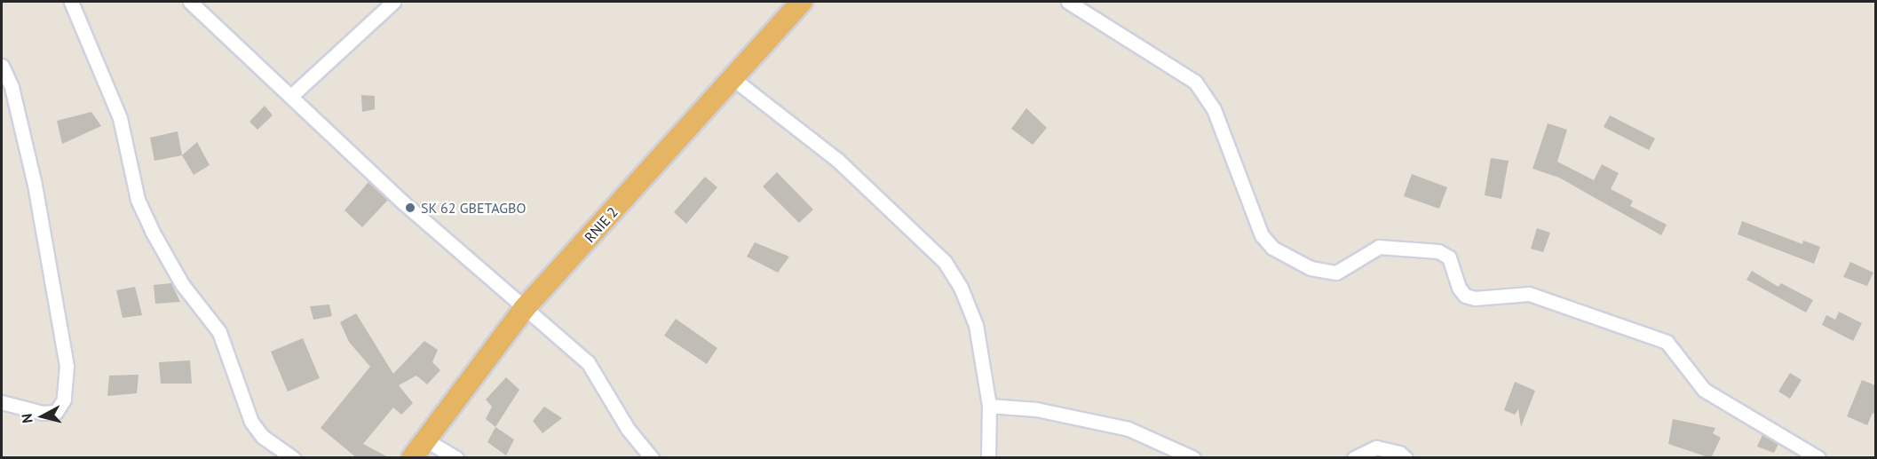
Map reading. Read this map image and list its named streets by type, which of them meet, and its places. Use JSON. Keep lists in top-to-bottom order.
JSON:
{
  "streets": {
    "highway": ["RNIE 2"]
  },
  "places": ["SK 62 GBETAGBO"],
  "north": "left"
}
